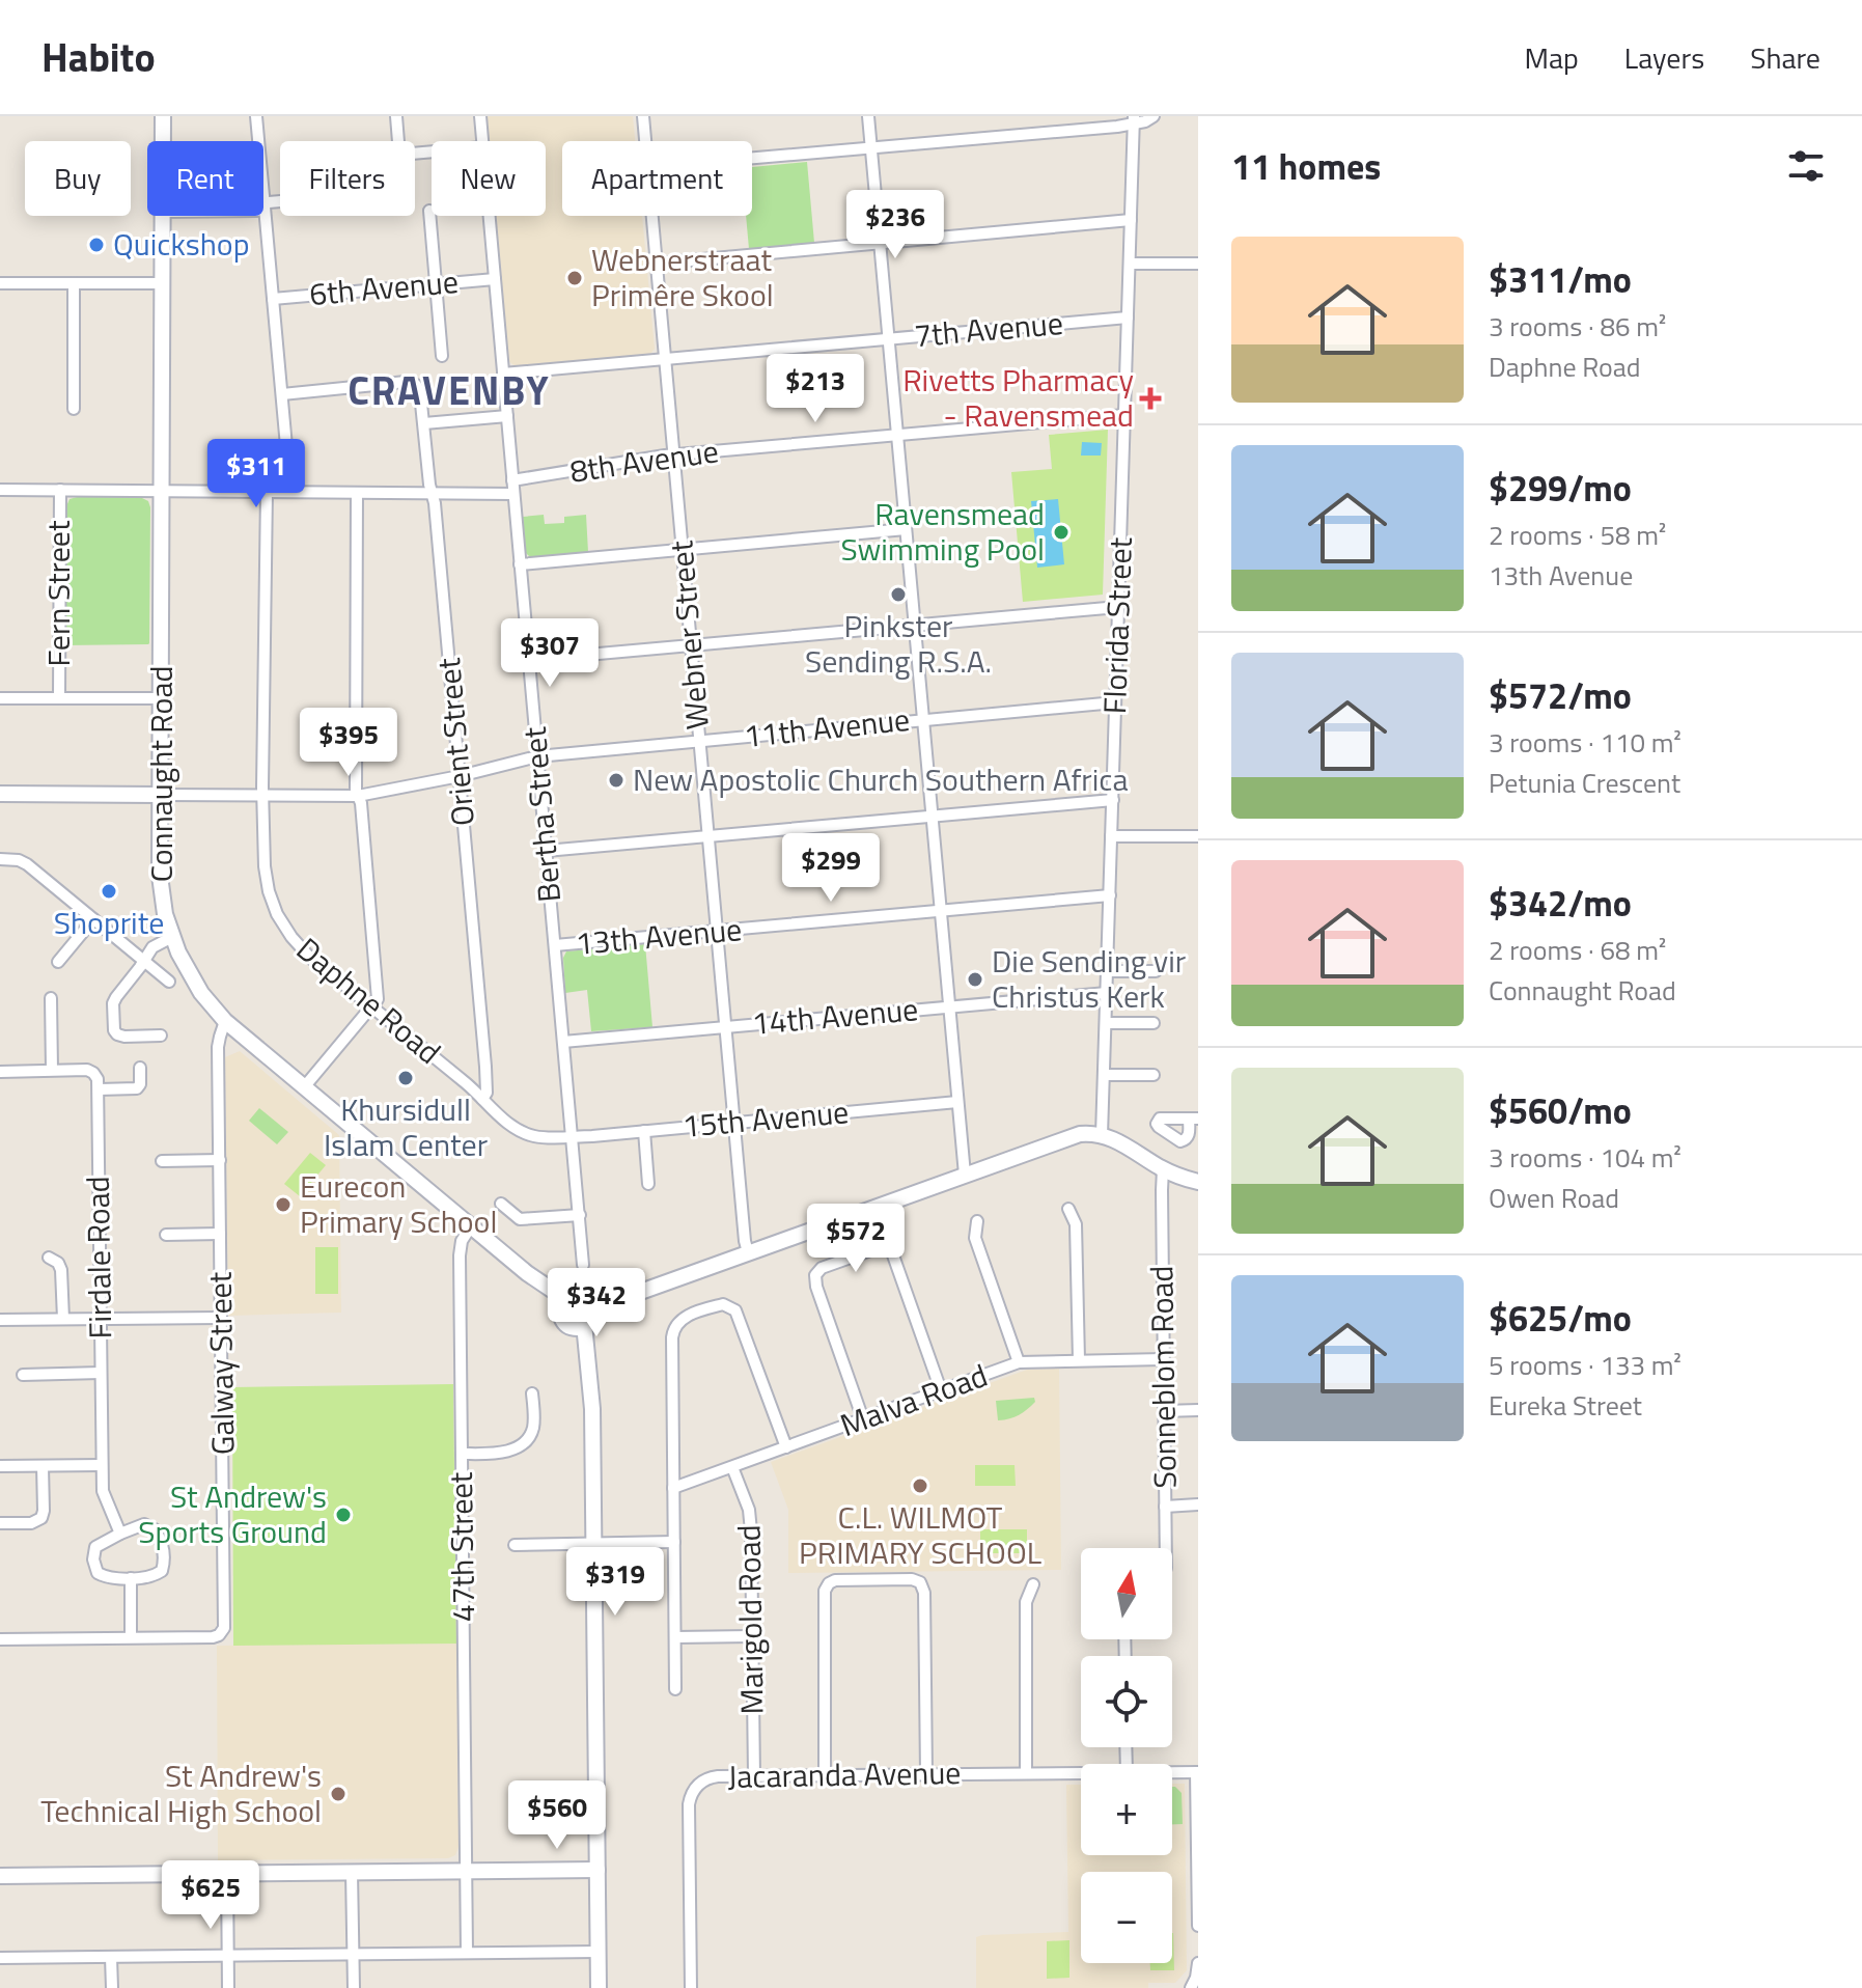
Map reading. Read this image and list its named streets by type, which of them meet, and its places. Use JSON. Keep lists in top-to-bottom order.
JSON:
{
  "streets": {
    "street": [
      "6th Avenue",
      "7th Avenue",
      "8th Avenue",
      "Fern Street",
      "Florida Street",
      "Webner Street",
      "11th Avenue",
      "Orient Street",
      "Connaught Road",
      "Bertha Street",
      "13th Avenue",
      "Daphne Road",
      "14th Avenue",
      "15th Avenue",
      "Firdale Road",
      "Galway Street",
      "Sonneblom Road",
      "Malva Road",
      "47th Street",
      "Marigold Road",
      "Jacaranda Avenue"
    ]
  },
  "crossings": [
    ["6th Avenue", "Bertha Street"],
    ["7th Avenue", "Florida Street"],
    ["7th Avenue", "Webner Street"],
    ["7th Avenue", "Bertha Street"],
    ["8th Avenue", "Florida Street"],
    ["8th Avenue", "Webner Street"],
    ["8th Avenue", "Bertha Street"],
    ["Florida Street", "11th Avenue"],
    ["Florida Street", "13th Avenue"],
    ["Florida Street", "14th Avenue"],
    ["Webner Street", "11th Avenue"],
    ["Webner Street", "13th Avenue"],
    ["Webner Street", "14th Avenue"],
    ["Webner Street", "15th Avenue"],
    ["11th Avenue", "Orient Street"],
    ["11th Avenue", "Connaught Road"],
    ["11th Avenue", "Bertha Street"],
    ["11th Avenue", "Daphne Road"],
    ["Orient Street", "Daphne Road"],
    ["Connaught Road", "Galway Street"],
    ["Connaught Road", "47th Street"],
    ["Bertha Street", "13th Avenue"],
    ["Bertha Street", "Daphne Road"],
    ["Bertha Street", "14th Avenue"],
    ["Bertha Street", "15th Avenue"],
    ["Daphne Road", "15th Avenue"],
    ["Sonneblom Road", "Malva Road"],
    ["Malva Road", "Marigold Road"],
    ["Marigold Road", "Jacaranda Avenue"]
  ],
  "districts": ["CRAVENBY"],
  "places": {
    "other": [
      "Quickshop",
      "Webnerstraat Primêre Skool",
      "Ravensmead Swimming Pool",
      "Pinkster Sending R.S.A.",
      "New Apostolic Church Southern Africa",
      "Shoprite",
      "Die Sending vir Christus Kerk",
      "Khursidull Islam Center",
      "Eurecon Primary School",
      "C.L. WILMOT PRIMARY SCHOOL",
      "St Andrew's Sports Ground",
      "St Andrew's Technical High School"
    ],
    "health": ["Rivetts Pharmacy - Ravensmead"]
  },
  "north": "top",
  "page": {
    "header": "Habito",
    "nav": ["Map", "Layers", "Share"],
    "heading": "11 homes",
    "chip": [
      "Buy",
      "Rent",
      "Filters",
      "New",
      "Apartment"
    ],
    "price": [
      "$236",
      "$213",
      "$311",
      "$307",
      "$395",
      "$299",
      "$572",
      "$342",
      "$319",
      "$560",
      "$625"
    ],
    "list": [
      {
        "name": "$311/mo",
        "note": "3 rooms · 86 m² · Daphne Road"
      },
      {
        "name": "$299/mo",
        "note": "2 rooms · 58 m² · 13th Avenue"
      },
      {
        "name": "$572/mo",
        "note": "3 rooms · 110 m² · Petunia Crescent"
      },
      {
        "name": "$342/mo",
        "note": "2 rooms · 68 m² · Connaught Road"
      },
      {
        "name": "$560/mo",
        "note": "3 rooms · 104 m² · Owen Road"
      },
      {
        "name": "$625/mo",
        "note": "5 rooms · 133 m² · Eureka Street"
      }
    ],
    "map_buttons": ["+", "−"]
  }
}
